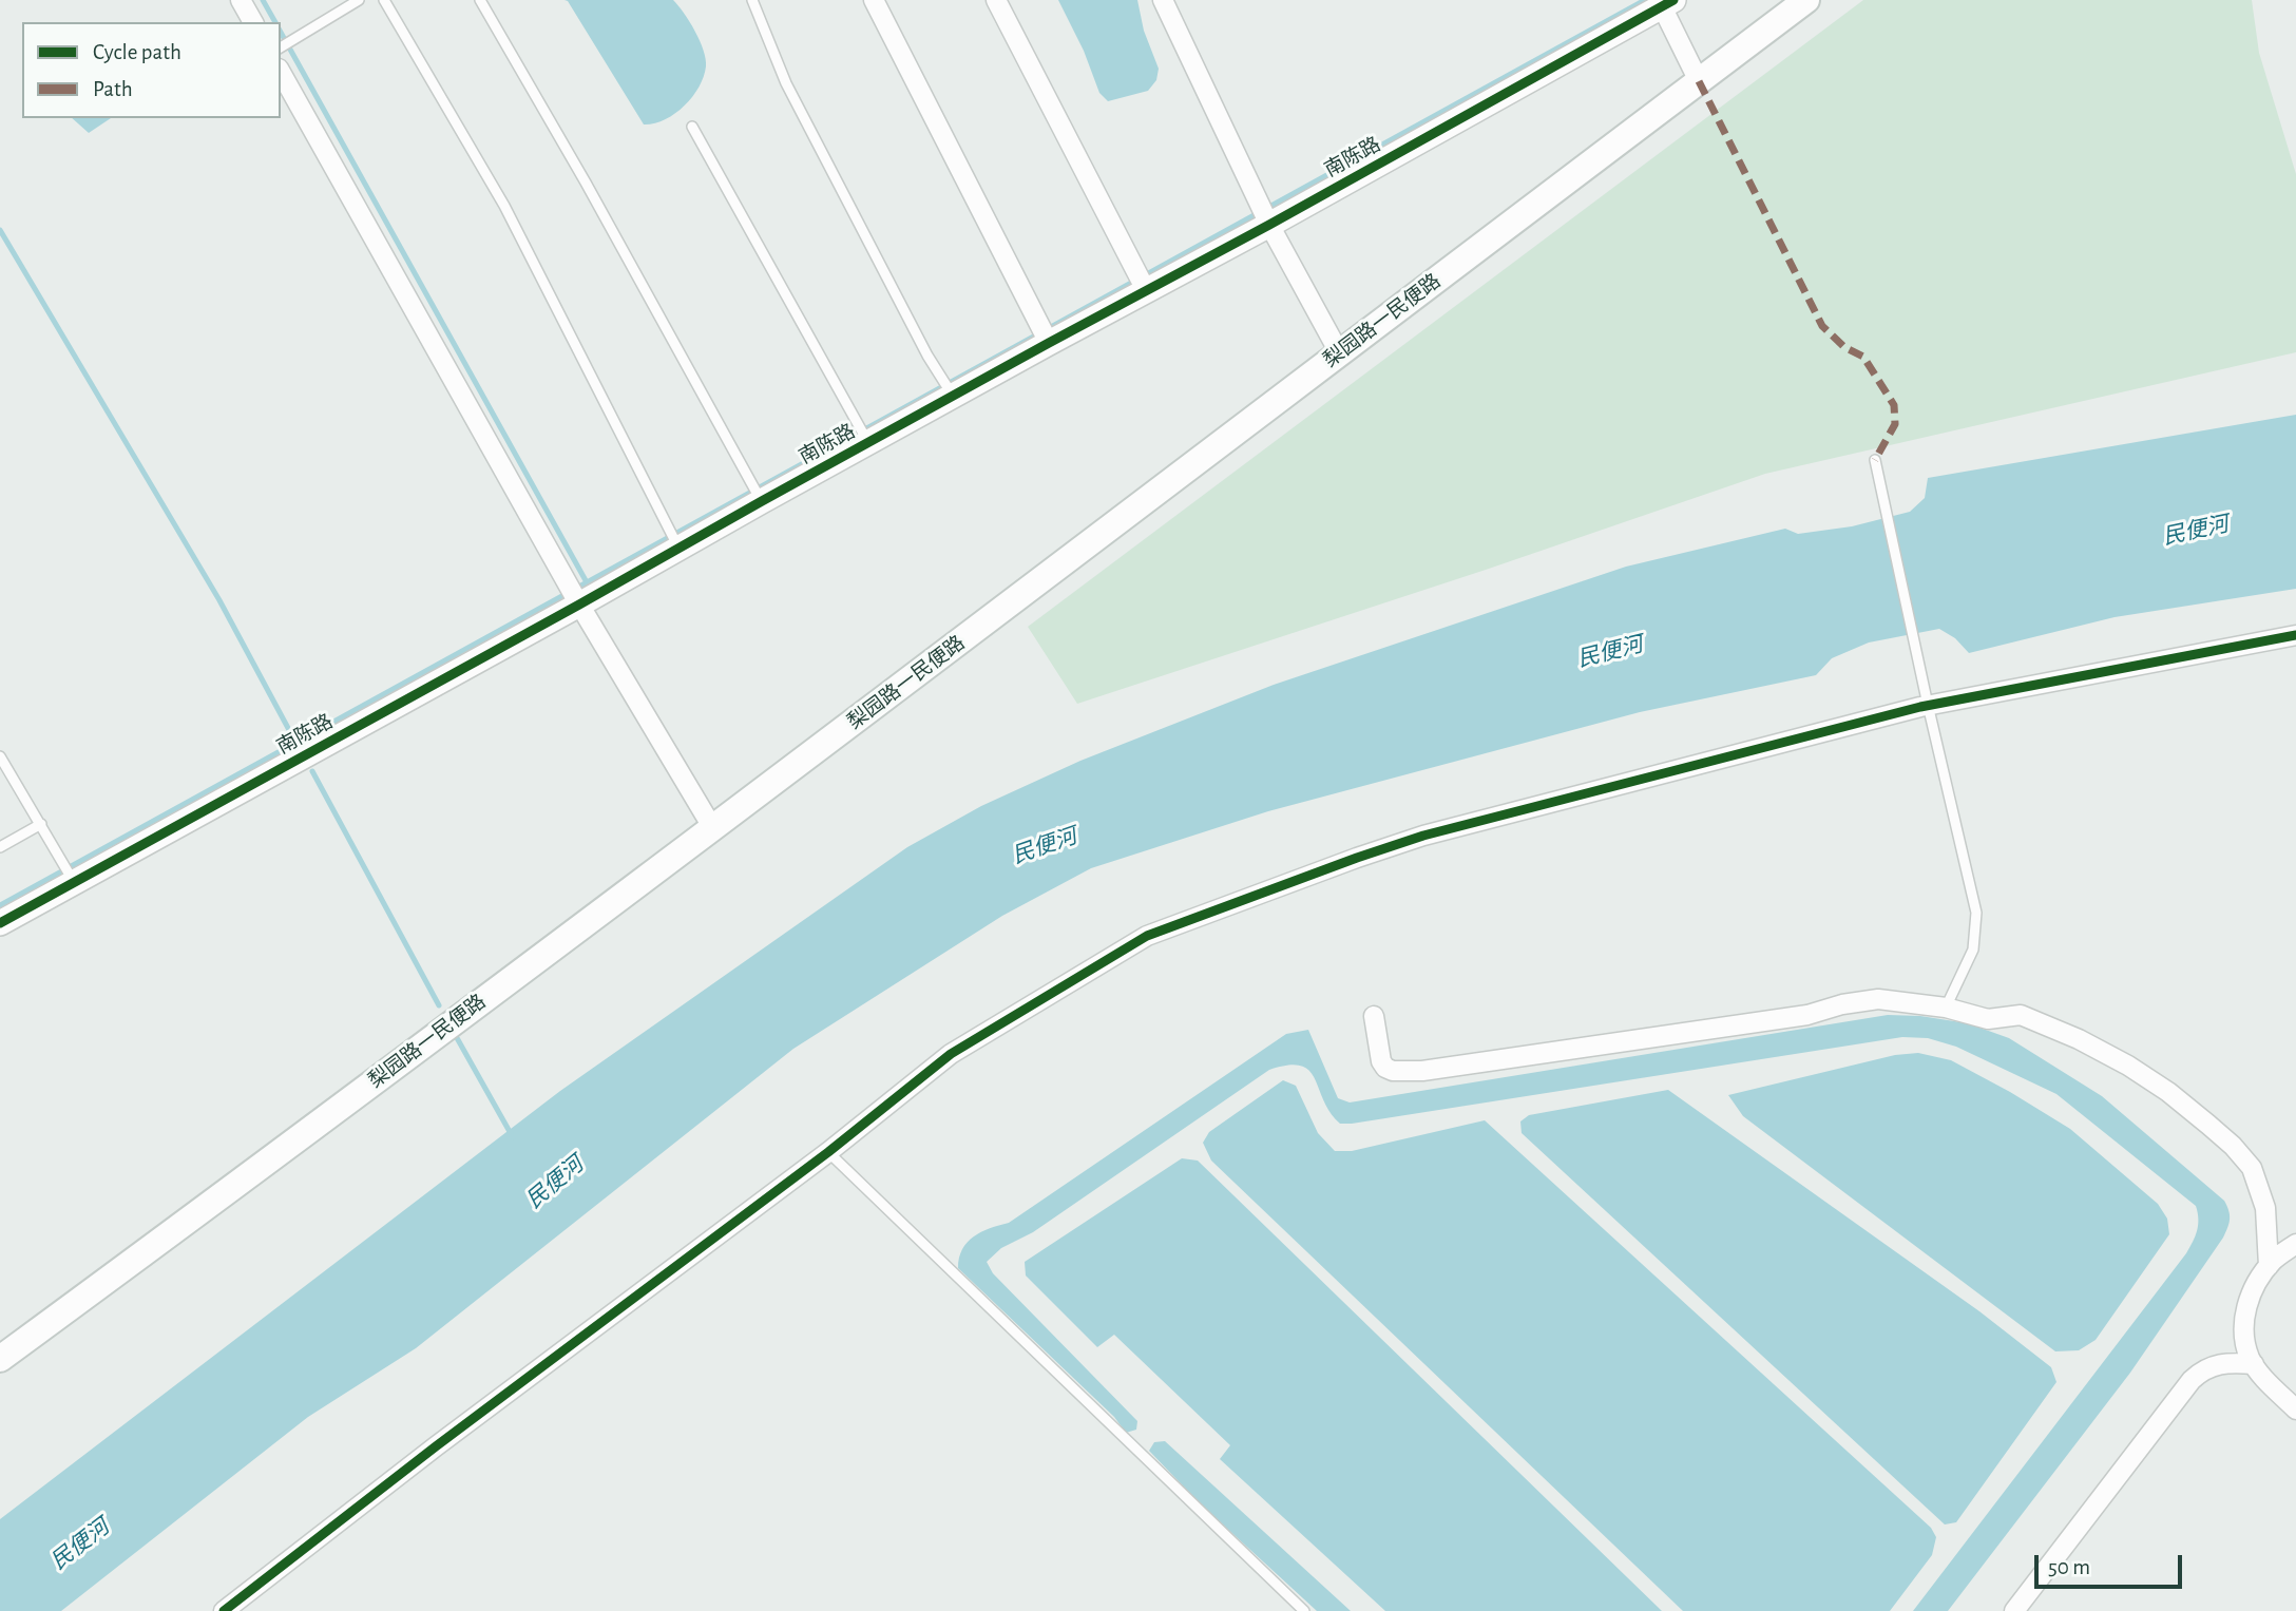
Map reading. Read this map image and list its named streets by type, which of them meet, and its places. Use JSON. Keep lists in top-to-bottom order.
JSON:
{
  "streets": {
    "main road": ["梨园路一民便路"],
    "street": ["南陈路"]
  },
  "water": ["民便河"],
  "legend": ["Cycle path", "Path"],
  "scale_bar": "50 m"
}
